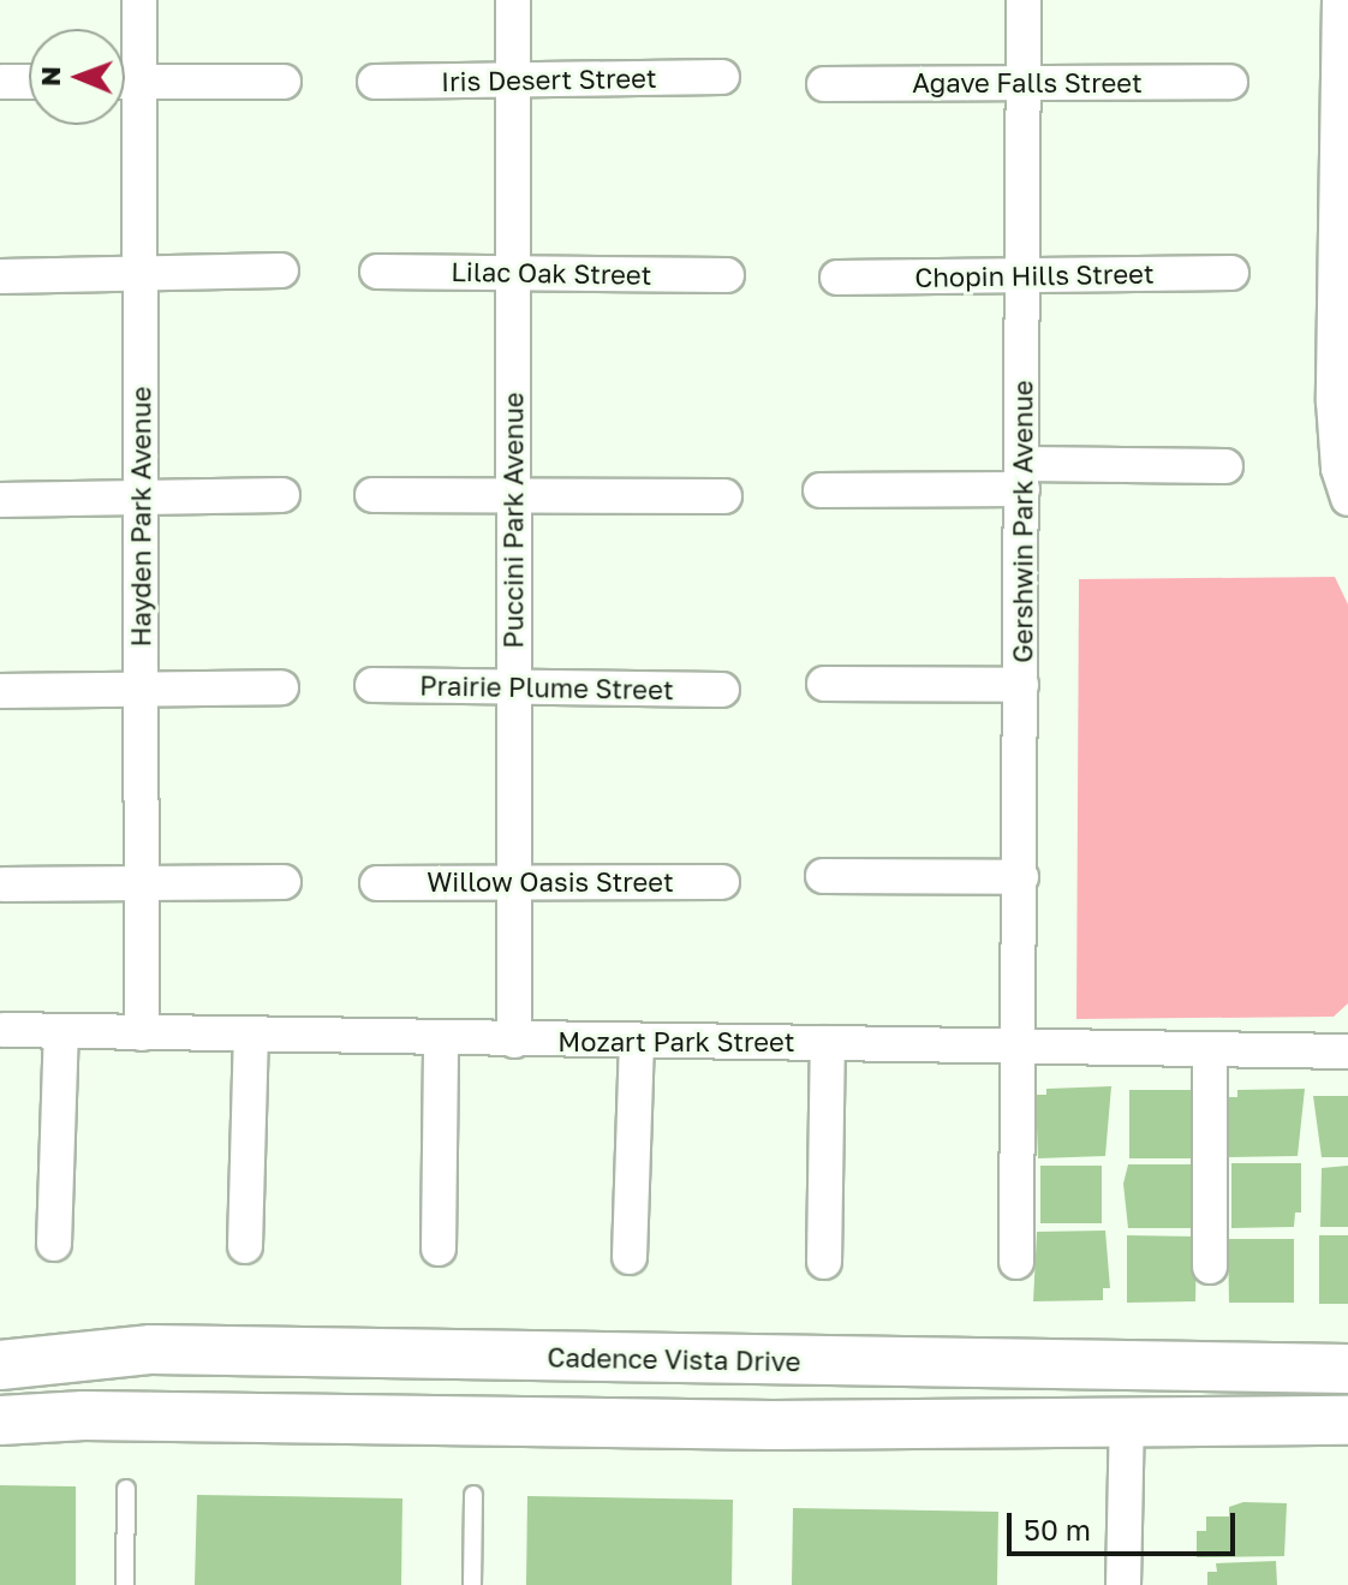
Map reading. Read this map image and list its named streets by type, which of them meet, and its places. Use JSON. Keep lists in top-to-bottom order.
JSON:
{
  "streets": {
    "street": [
      "Iris Desert Street",
      "Agave Falls Street",
      "Lilac Oak Street",
      "Chopin Hills Street",
      "Hayden Park Avenue",
      "Puccini Park Avenue",
      "Gershwin Park Avenue",
      "Prairie Plume Street",
      "Willow Oasis Street",
      "Mozart Park Street",
      "Cadence Vista Drive"
    ]
  },
  "crossings": [
    ["Iris Desert Street", "Puccini Park Avenue"],
    ["Agave Falls Street", "Gershwin Park Avenue"],
    ["Lilac Oak Street", "Puccini Park Avenue"],
    ["Chopin Hills Street", "Gershwin Park Avenue"],
    ["Hayden Park Avenue", "Mozart Park Street"],
    ["Puccini Park Avenue", "Prairie Plume Street"],
    ["Puccini Park Avenue", "Willow Oasis Street"],
    ["Puccini Park Avenue", "Mozart Park Street"],
    ["Gershwin Park Avenue", "Mozart Park Street"]
  ],
  "scale_bar": "50 m",
  "north": "left"
}
